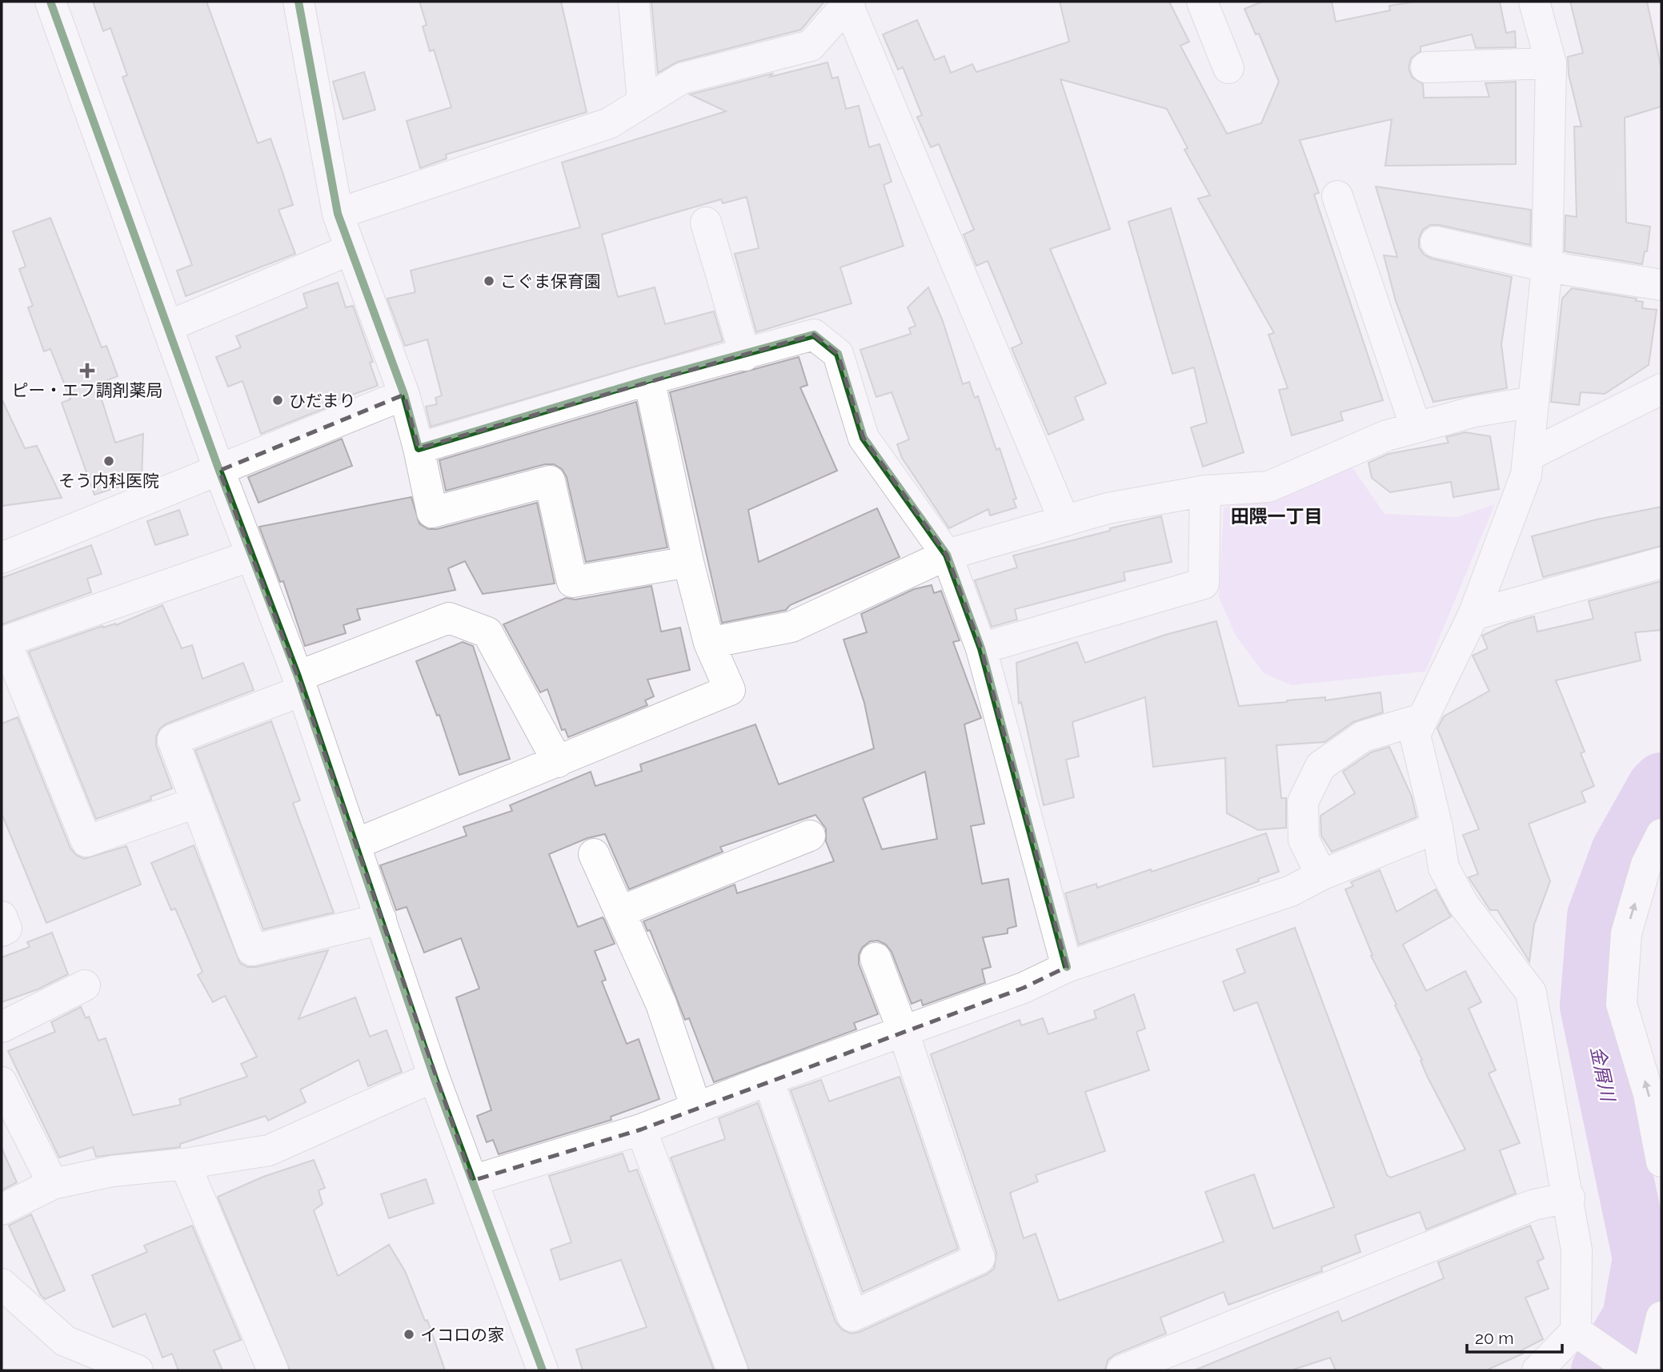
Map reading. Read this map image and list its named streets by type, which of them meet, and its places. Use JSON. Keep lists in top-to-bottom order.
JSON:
{
  "districts": ["田隈一丁目"],
  "water": ["金屑川"],
  "places": {
    "other": [
      "こぐま保育園",
      "ひだまり",
      "そう内科医院",
      "イコロの家"
    ],
    "health": ["ピー・エフ調剤薬局"]
  },
  "scale_bar": "20 m"
}
